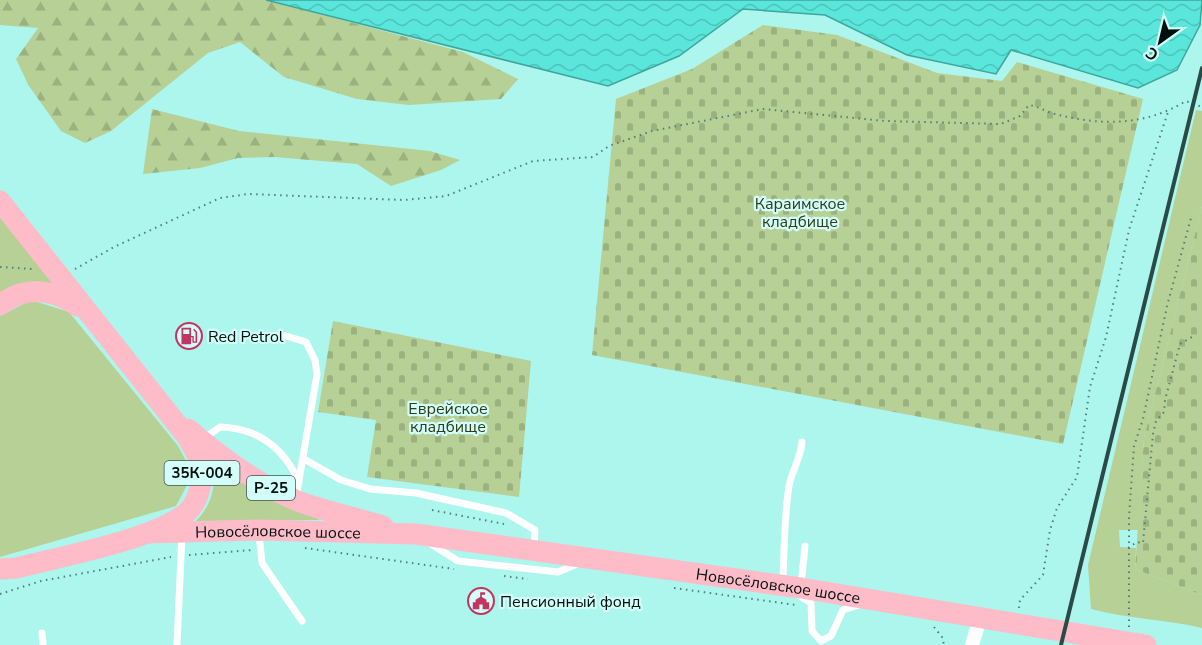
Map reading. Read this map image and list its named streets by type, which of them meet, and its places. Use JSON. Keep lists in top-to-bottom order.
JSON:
{
  "streets": {
    "main road": ["35К-004", "Р-25", "Новосёловское шоссе"]
  },
  "crossings": [
    ["35К-004", "Новосёловское шоссе"]
  ],
  "parks": ["Караимское кладбище", "Еврейское кладбище"],
  "places": {
    "fuel station": ["Red Petrol"],
    "public building": ["Пенсионный фонд"]
  },
  "north": "bottom left"
}
